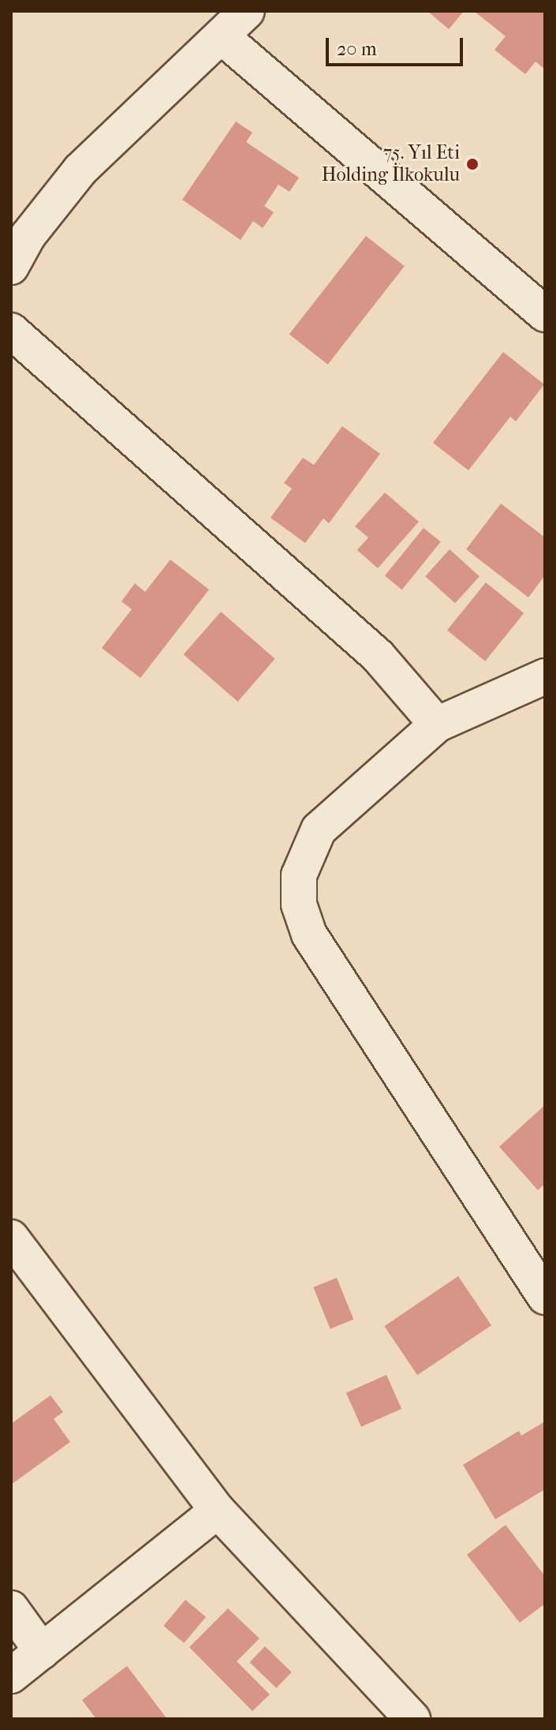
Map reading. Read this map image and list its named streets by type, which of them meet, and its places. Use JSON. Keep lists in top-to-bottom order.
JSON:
{
  "places": ["75. Yıl Eti Holding İlkokulu"],
  "scale_bar": "20 m"
}
